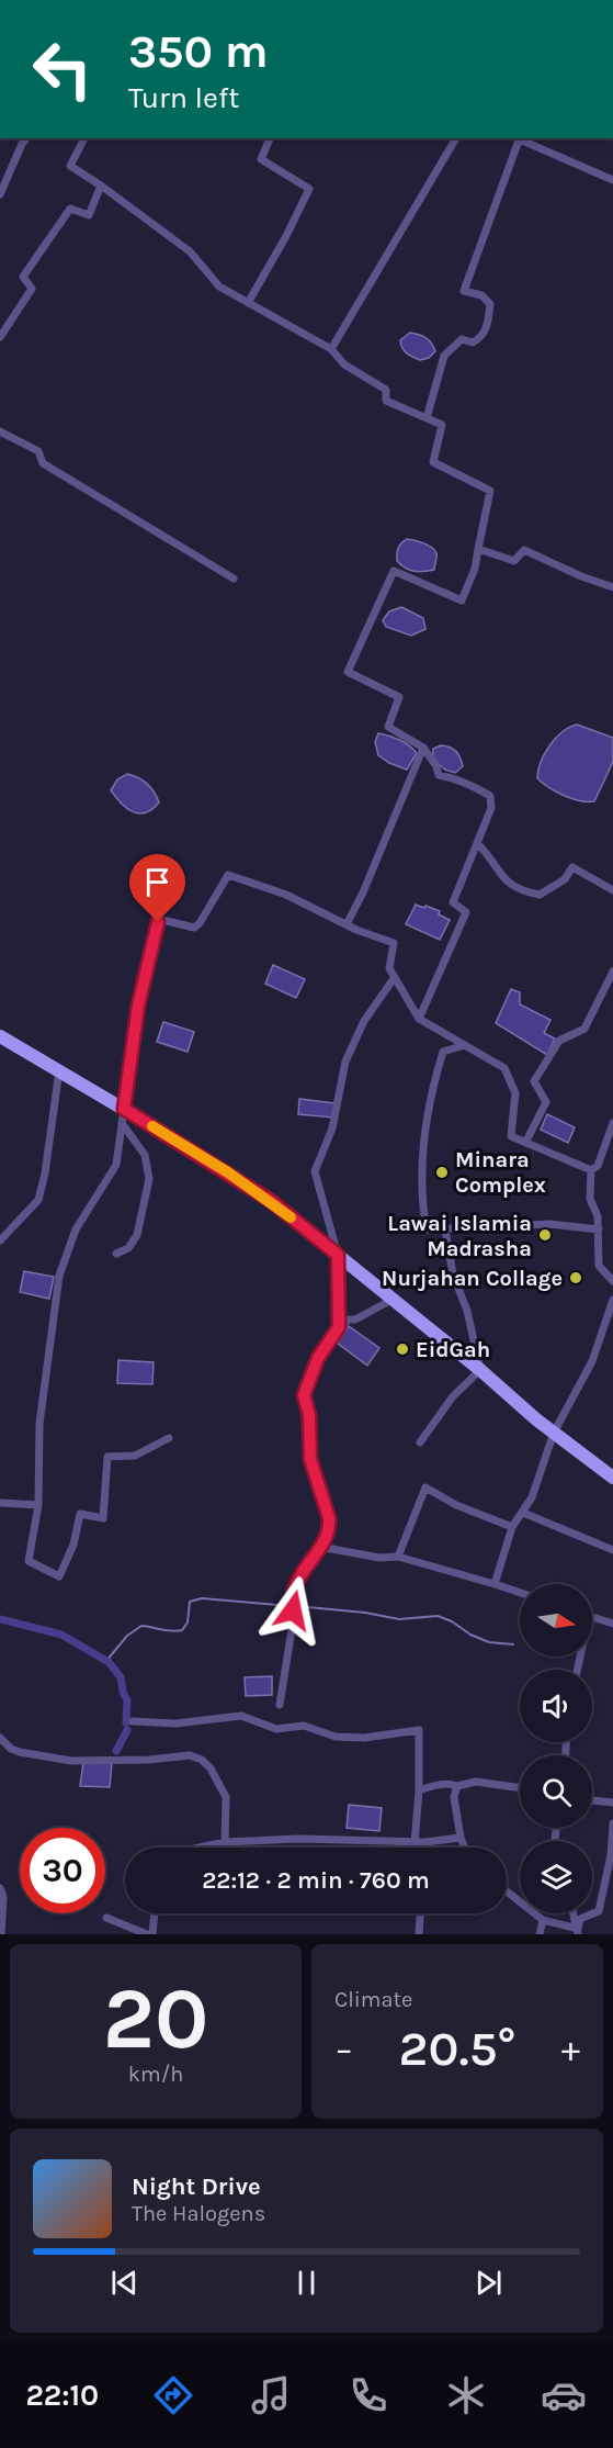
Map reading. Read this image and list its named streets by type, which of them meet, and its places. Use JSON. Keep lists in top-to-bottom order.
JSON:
{
  "places": [
    "Minara Complex",
    "Lawai Islamia Madrasha",
    "Nurjahan Collage",
    "EidGah"
  ],
  "north": "right",
  "page": {
    "turn": ["350 m", "Turn left"],
    "limit": "30",
    "trip": "22:12 · 2 min · 760 m",
    "tile": [
      ["20", "km/h"],
      "Climate"
    ],
    "heat": ["−", "20.5°", "+"],
    "song": ["Night Drive", "The Halogens"],
    "tabs": "22:10"
  }
}
